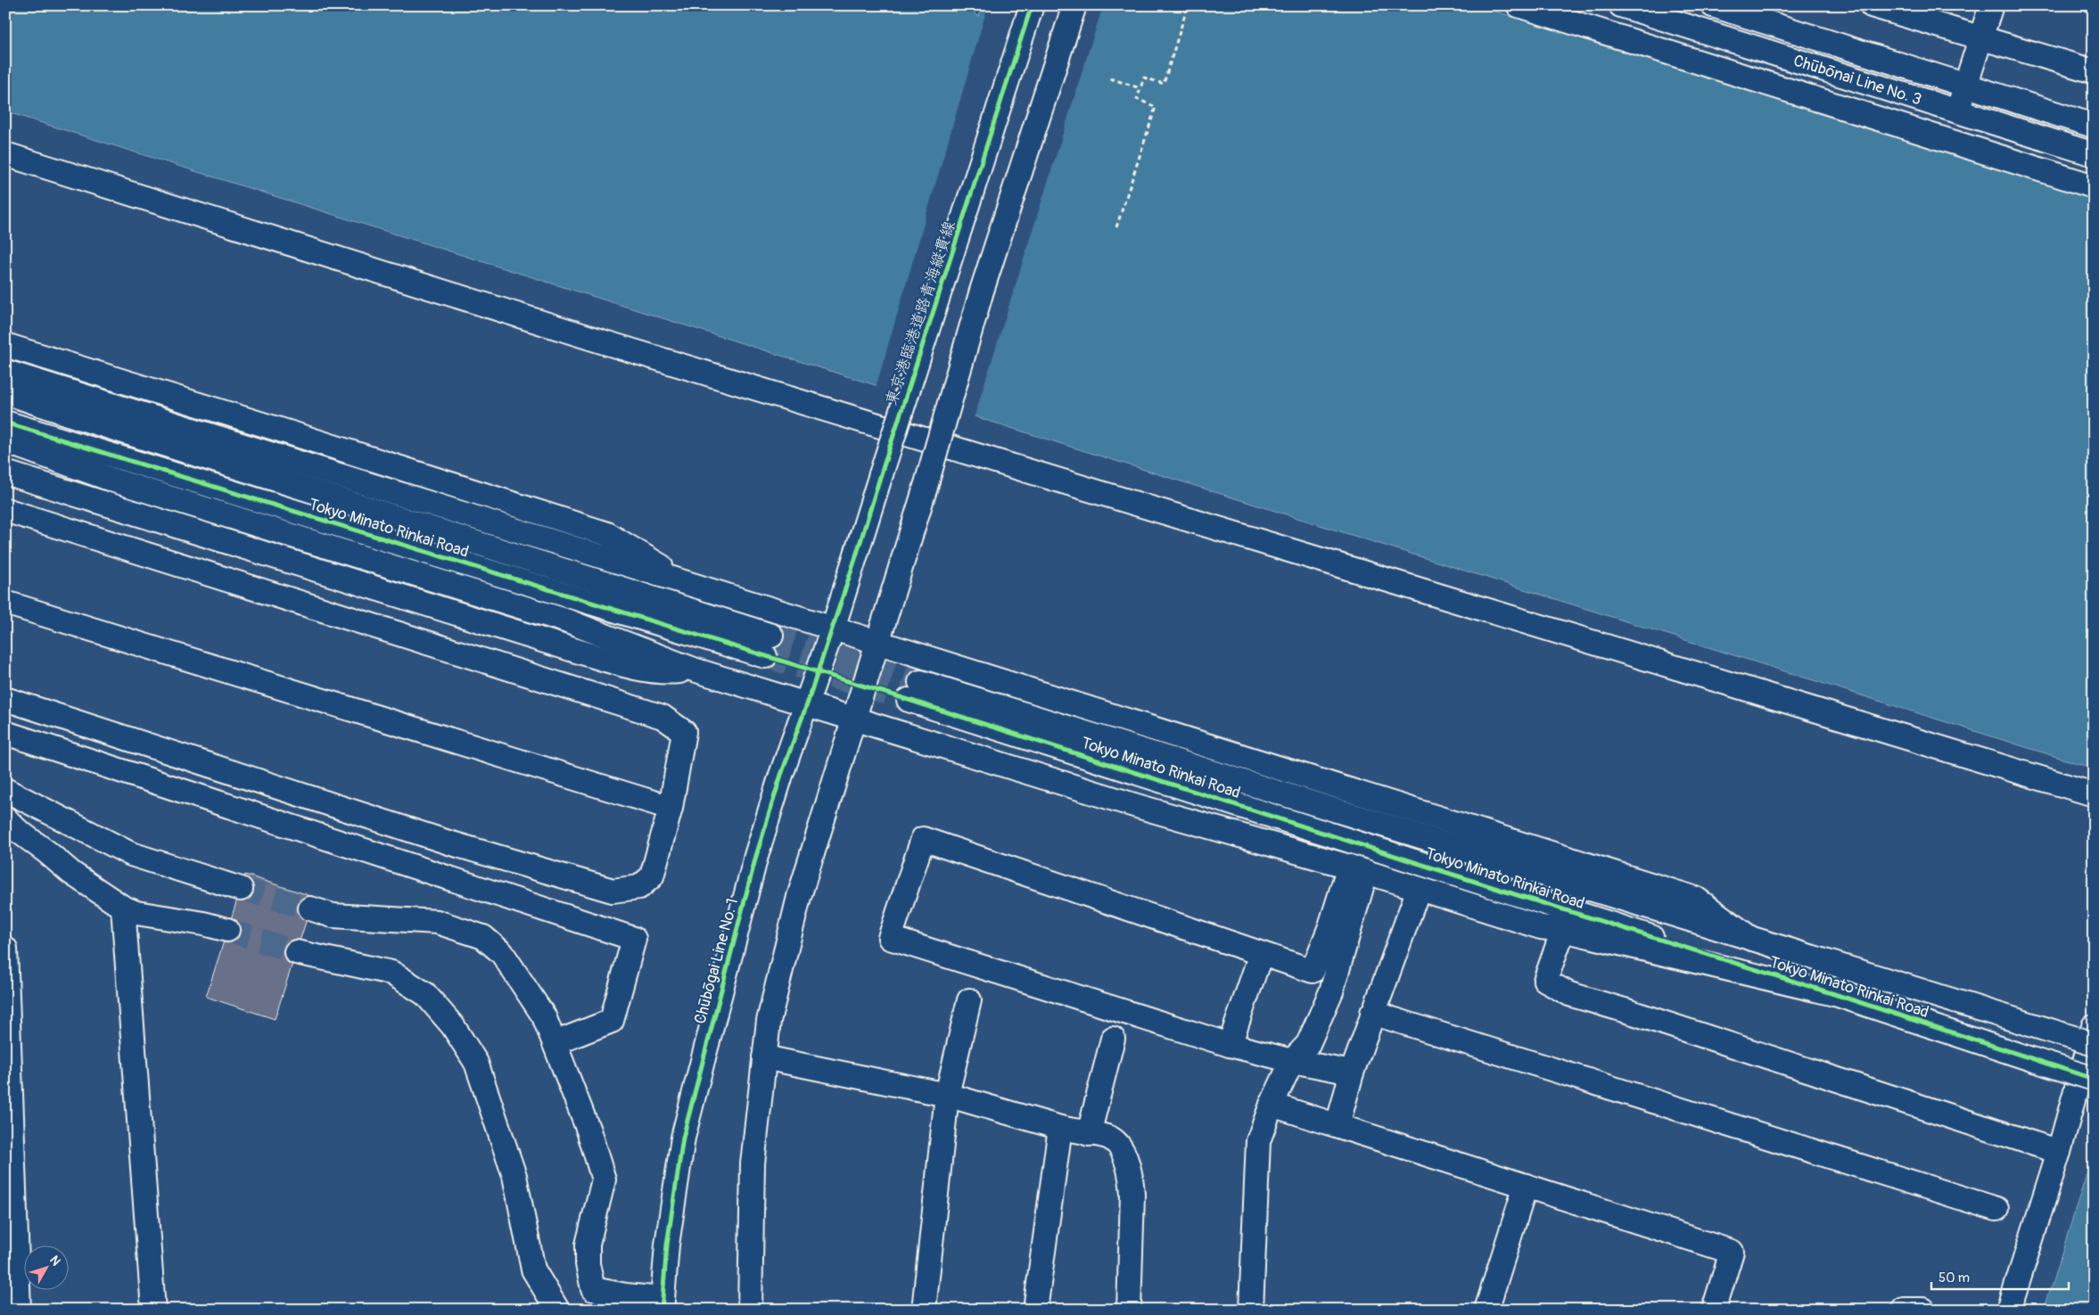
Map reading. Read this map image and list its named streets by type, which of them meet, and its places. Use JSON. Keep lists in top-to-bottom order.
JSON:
{
  "streets": {
    "street": [
      "Chūbōnai Line No. 3",
      "東京港臨港道路青海縦貫線",
      "Tokyo Minato Rinkai Road",
      "Chūbōgai Line No. 1"
    ]
  },
  "crossings": [
    ["東京港臨港道路青海縦貫線", "Chūbōgai Line No. 1"]
  ],
  "scale_bar": "50 m",
  "north": "top right"
}
